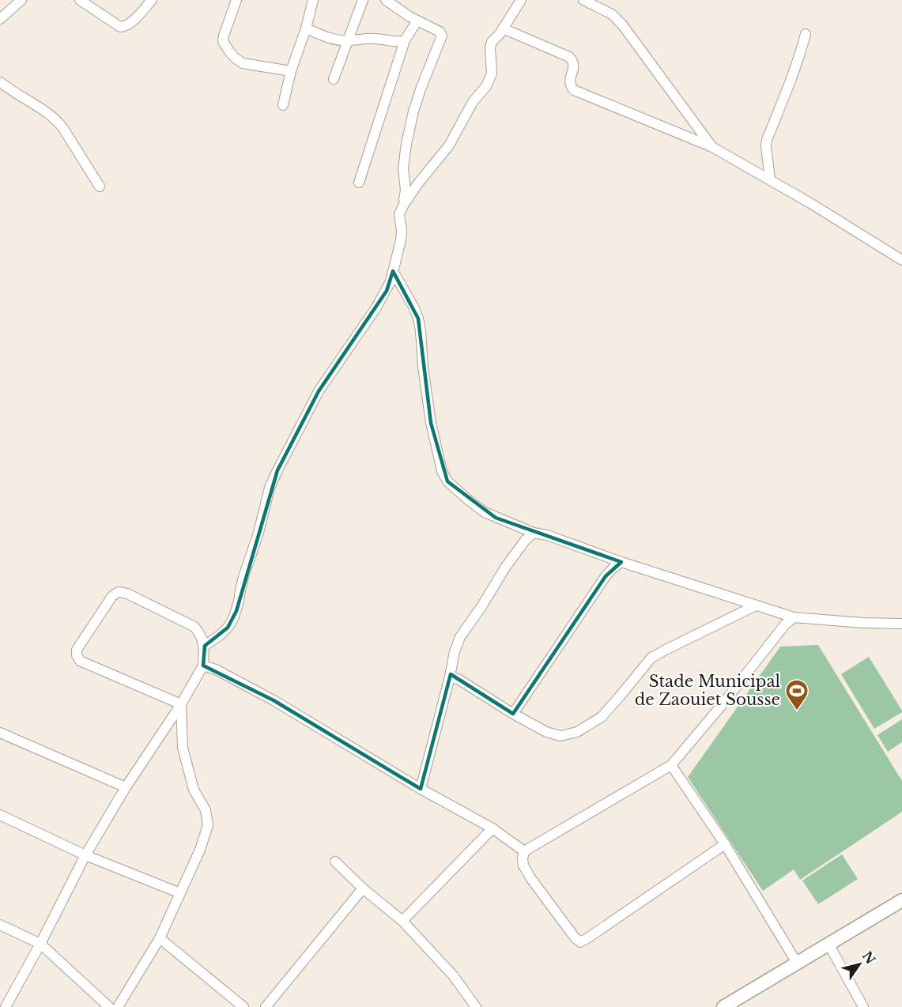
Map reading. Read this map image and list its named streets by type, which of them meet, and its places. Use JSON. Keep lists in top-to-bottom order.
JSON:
{
  "places": {
    "sports": ["Stade Municipal de Zaouiet Sousse"]
  },
  "north": "top right"
}
